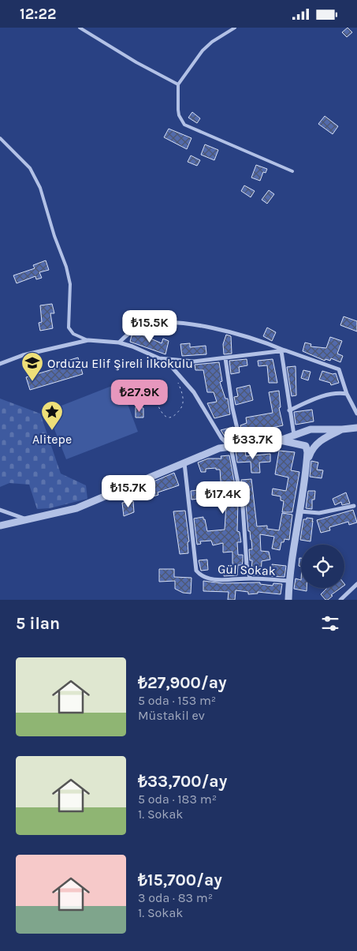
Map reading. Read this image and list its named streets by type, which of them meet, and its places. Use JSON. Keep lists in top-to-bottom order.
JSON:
{
  "streets": {
    "street": ["Gül Sokak"]
  },
  "places": {
    "school or university": ["Orduzu Elif Şireli İlkokulu"],
    "place": ["Alitepe"]
  },
  "page": {
    "status": "12:22",
    "price": [
      "₺15.5K",
      "₺27.9K",
      "₺33.7K",
      "₺15.7K",
      "₺17.4K"
    ],
    "heading": "5 ilan",
    "list": [
      {
        "name": "₺27,900/ay",
        "note": "5 oda · 153 m² · Müstakil ev"
      },
      {
        "name": "₺33,700/ay",
        "note": "5 oda · 183 m² · 1. Sokak"
      },
      {
        "name": "₺15,700/ay",
        "note": "3 oda · 83 m² · 1. Sokak"
      }
    ]
  }
}
